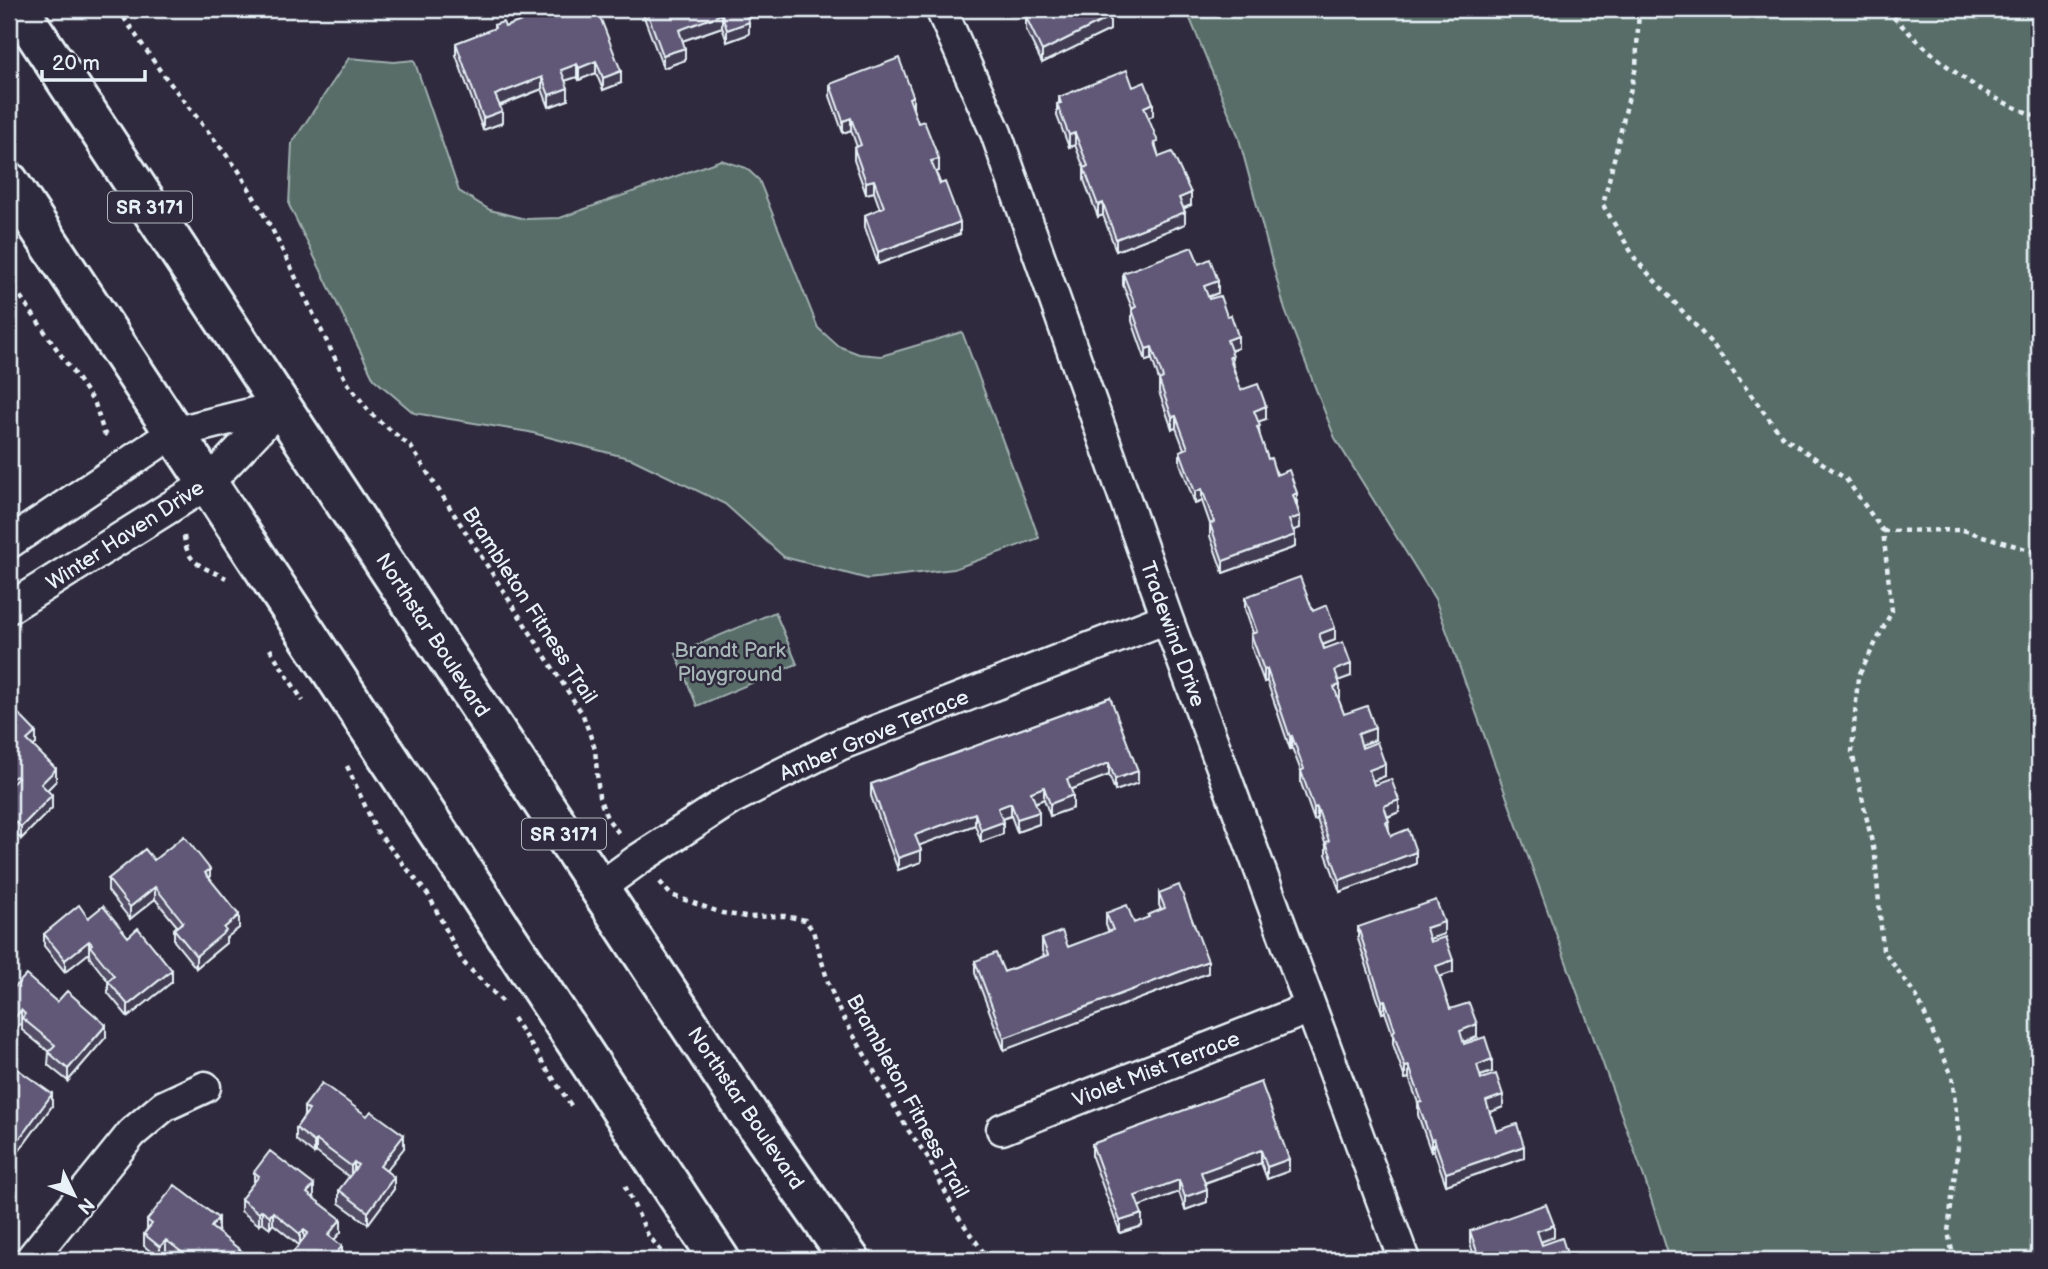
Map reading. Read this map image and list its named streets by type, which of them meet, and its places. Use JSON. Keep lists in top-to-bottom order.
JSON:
{
  "streets": {
    "main road": ["SR 3171", "Northstar Boulevard"],
    "street": [
      "Winter Haven Drive",
      "Tradewind Drive",
      "Amber Grove Terrace",
      "Violet Mist Terrace"
    ],
    "path": ["Brambleton Fitness Trail"]
  },
  "crossings": [
    ["Winter Haven Drive", "Northstar Boulevard"],
    ["Brambleton Fitness Trail", "Amber Grove Terrace"],
    ["Tradewind Drive", "Amber Grove Terrace"],
    ["Tradewind Drive", "Violet Mist Terrace"],
    ["Northstar Boulevard", "Amber Grove Terrace"]
  ],
  "parks": ["Brandt Park Playground"],
  "scale_bar": "20 m",
  "north": "bottom right"
}
